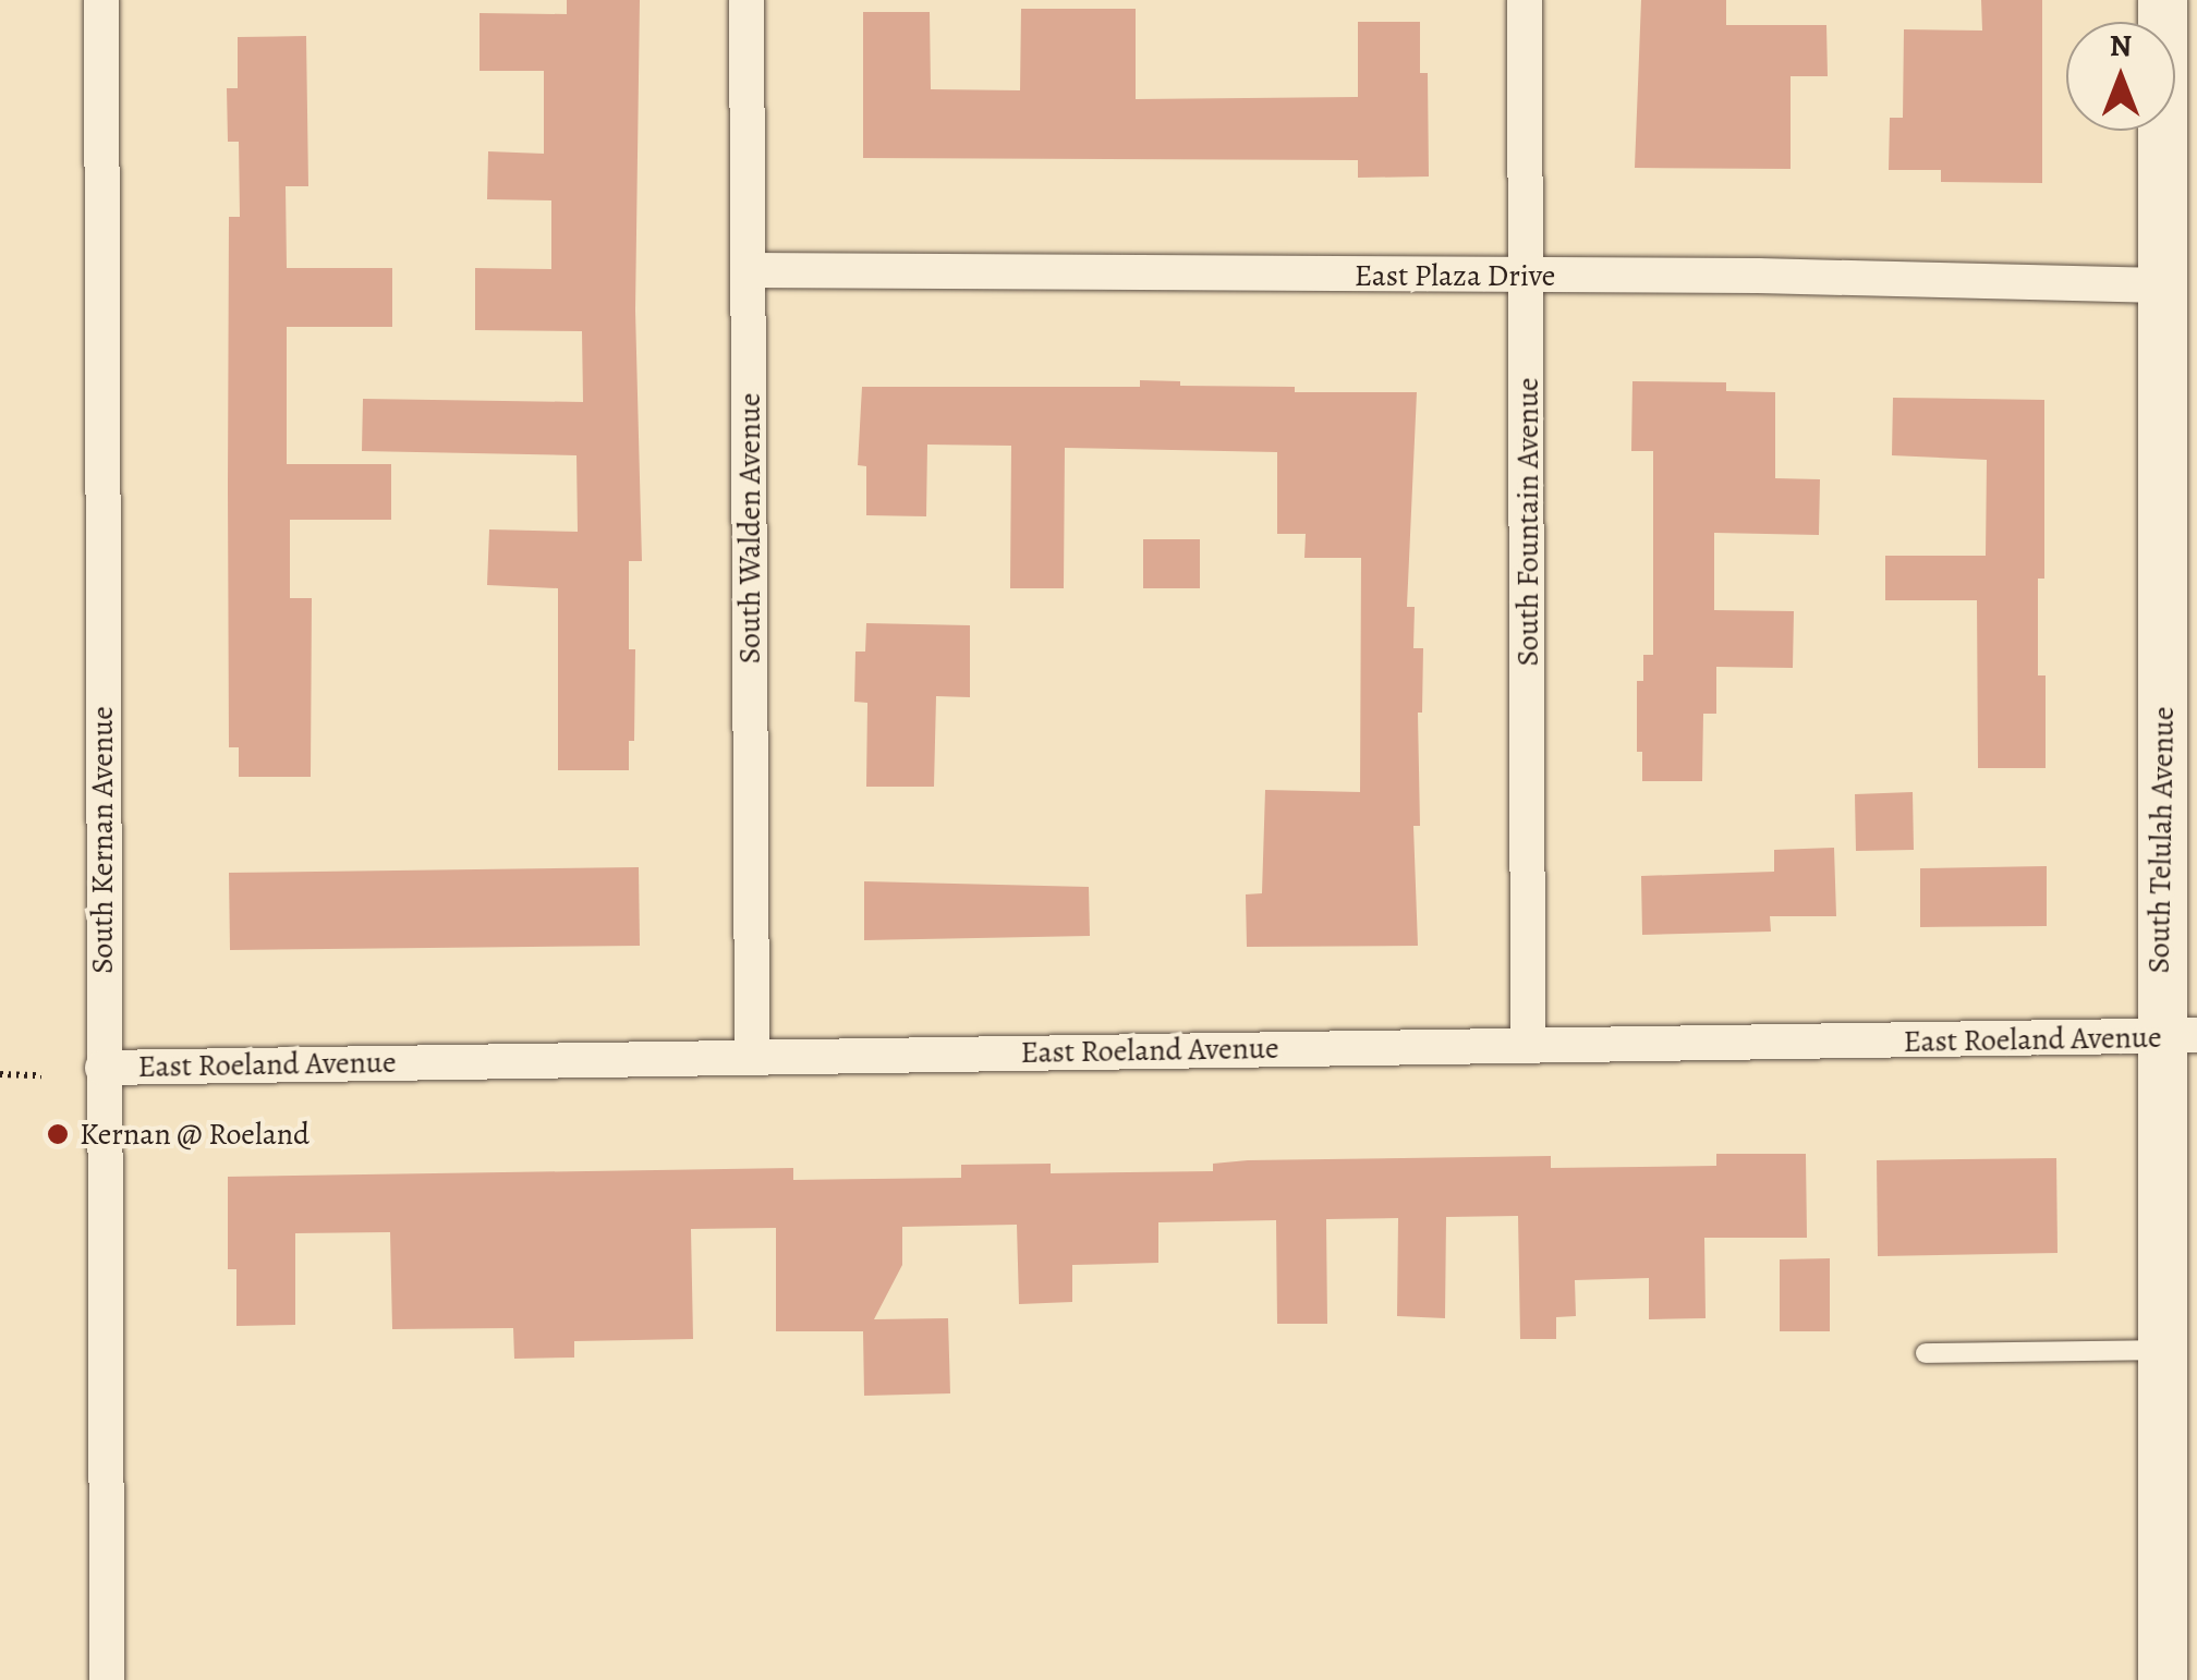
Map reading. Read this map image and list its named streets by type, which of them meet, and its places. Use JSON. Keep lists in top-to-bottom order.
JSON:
{
  "streets": {
    "street": [
      "East Plaza Drive",
      "South Fountain Avenue",
      "South Walden Avenue",
      "South Kernan Avenue",
      "South Telulah Avenue",
      "East Roeland Avenue"
    ]
  },
  "crossings": [
    ["East Plaza Drive", "South Fountain Avenue"],
    ["East Plaza Drive", "South Walden Avenue"],
    ["East Plaza Drive", "South Telulah Avenue"],
    ["South Fountain Avenue", "East Roeland Avenue"],
    ["South Walden Avenue", "East Roeland Avenue"],
    ["South Kernan Avenue", "East Roeland Avenue"],
    ["South Telulah Avenue", "East Roeland Avenue"]
  ],
  "places": ["Kernan @ Roeland"],
  "north": "top"
}
